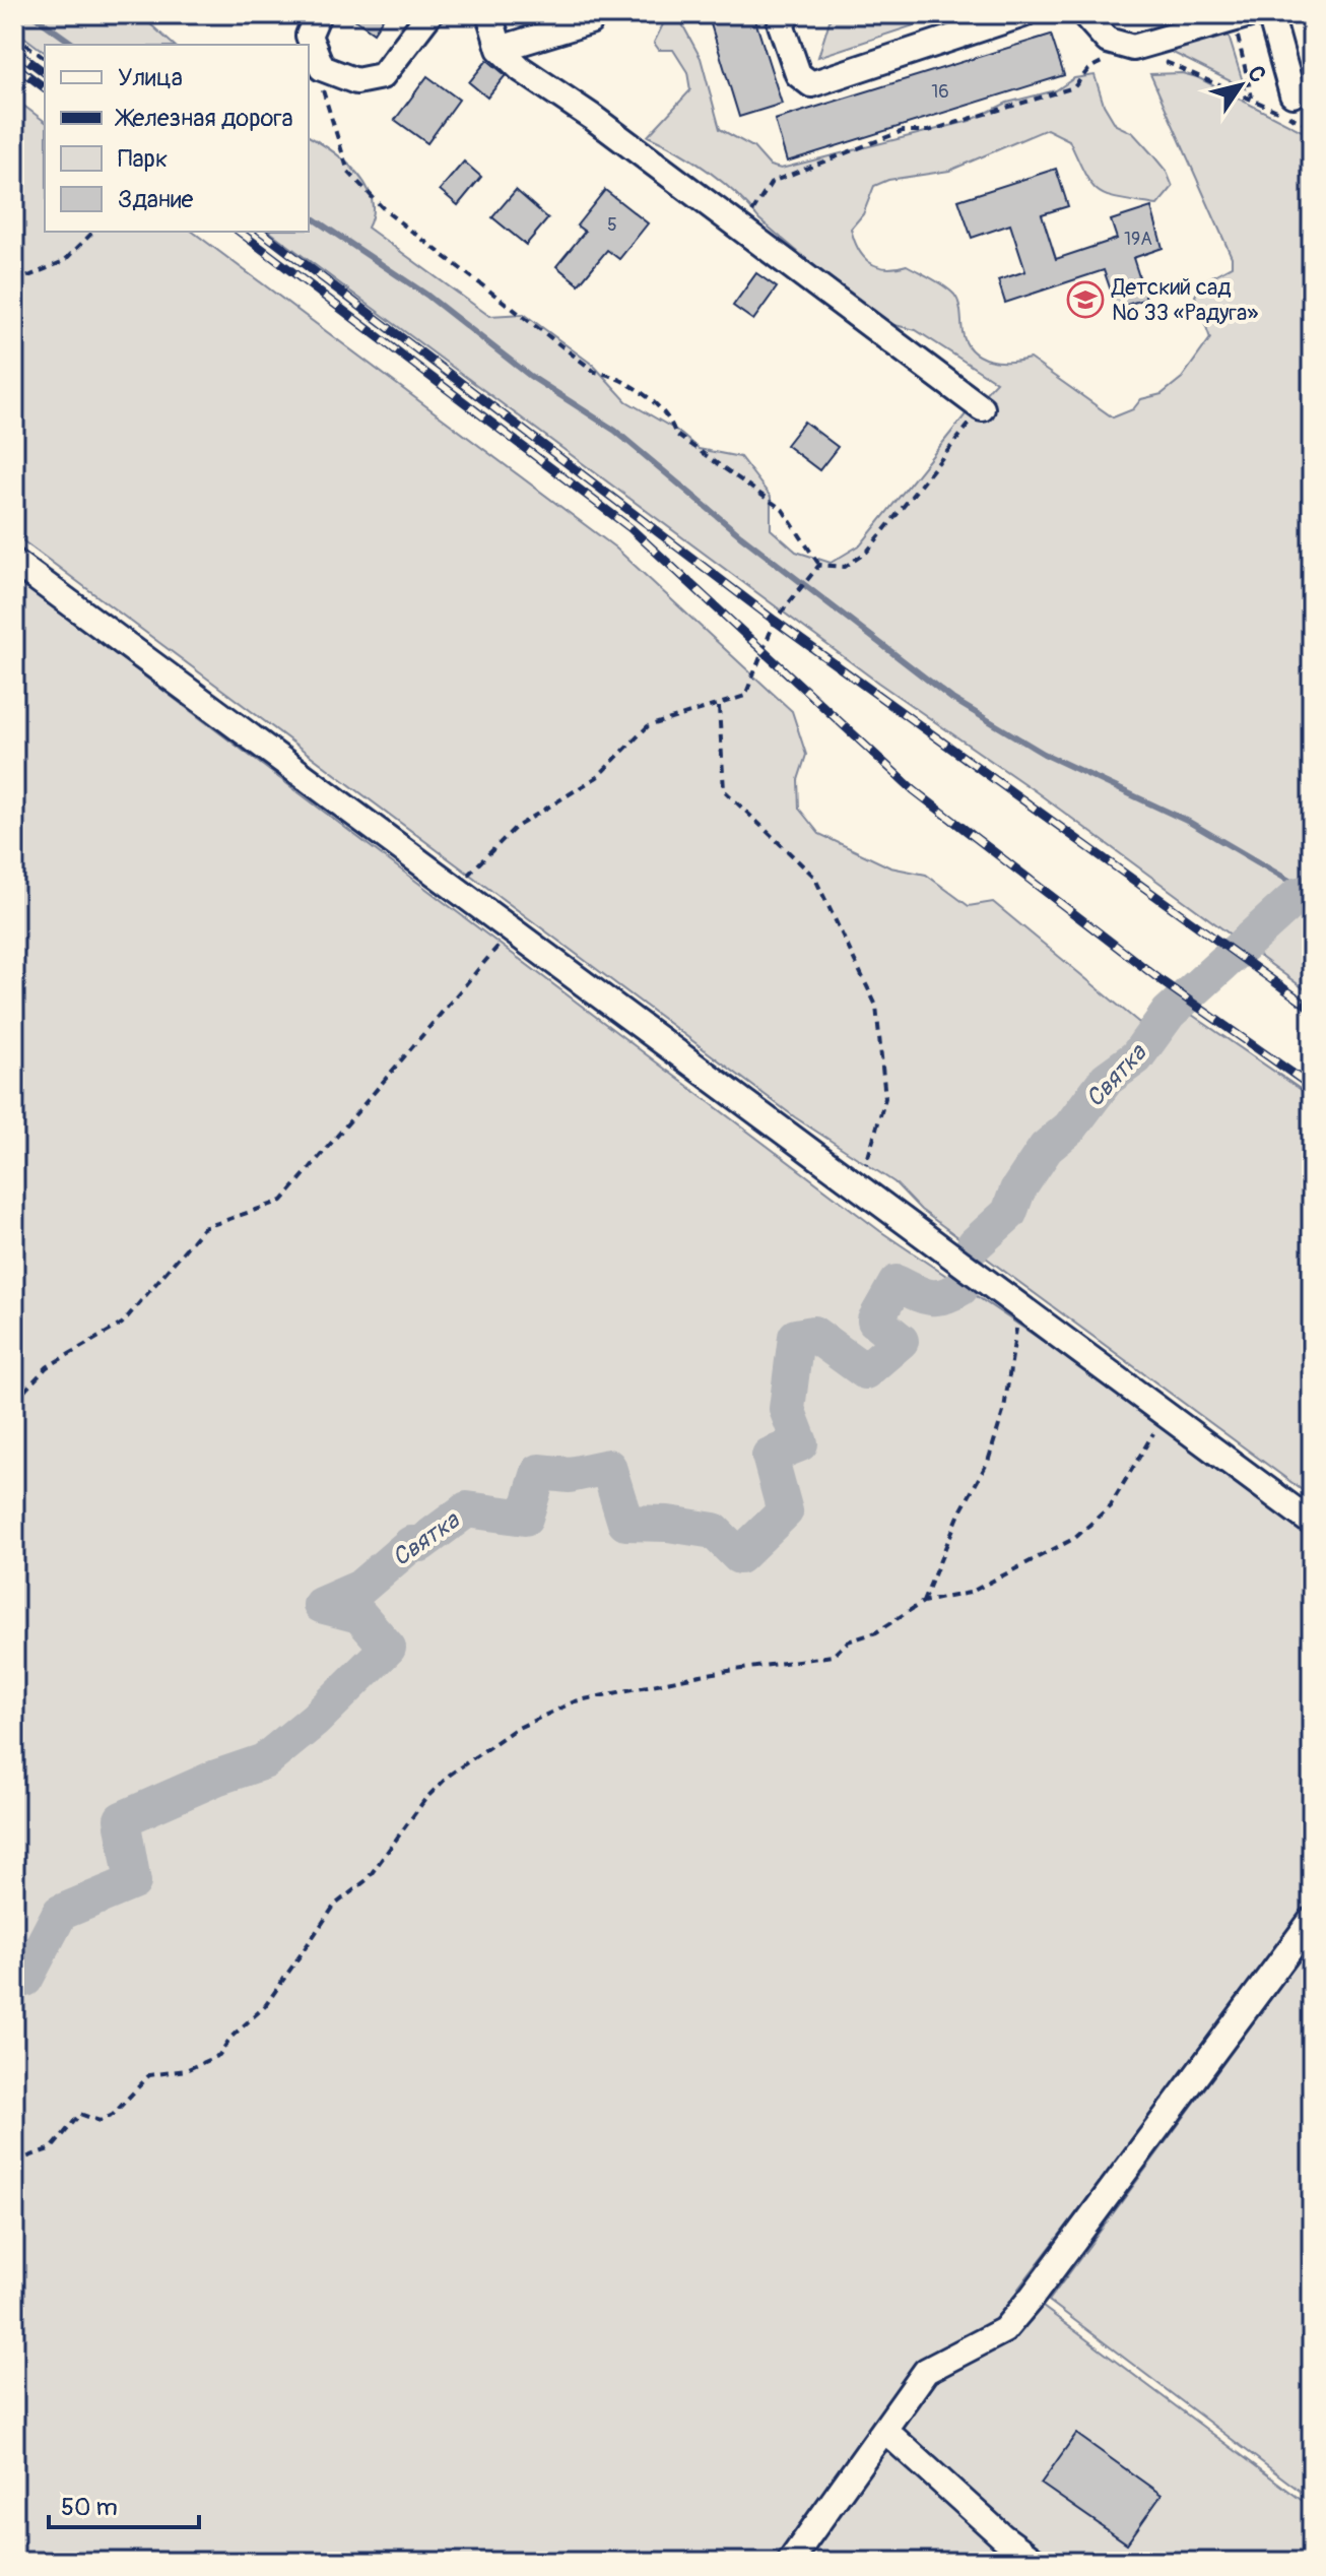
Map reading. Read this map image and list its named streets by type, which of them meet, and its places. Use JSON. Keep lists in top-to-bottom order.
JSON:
{
  "water": ["Святка"],
  "places": {
    "school or university": ["Детский сад № 33 «Радуга»"]
  },
  "house_numbers": ["16", "5", "19А"],
  "legend": [
    "Улица",
    "Железная дорога",
    "Парк",
    "Здание"
  ],
  "scale_bar": "50 m",
  "north": "top right"
}
